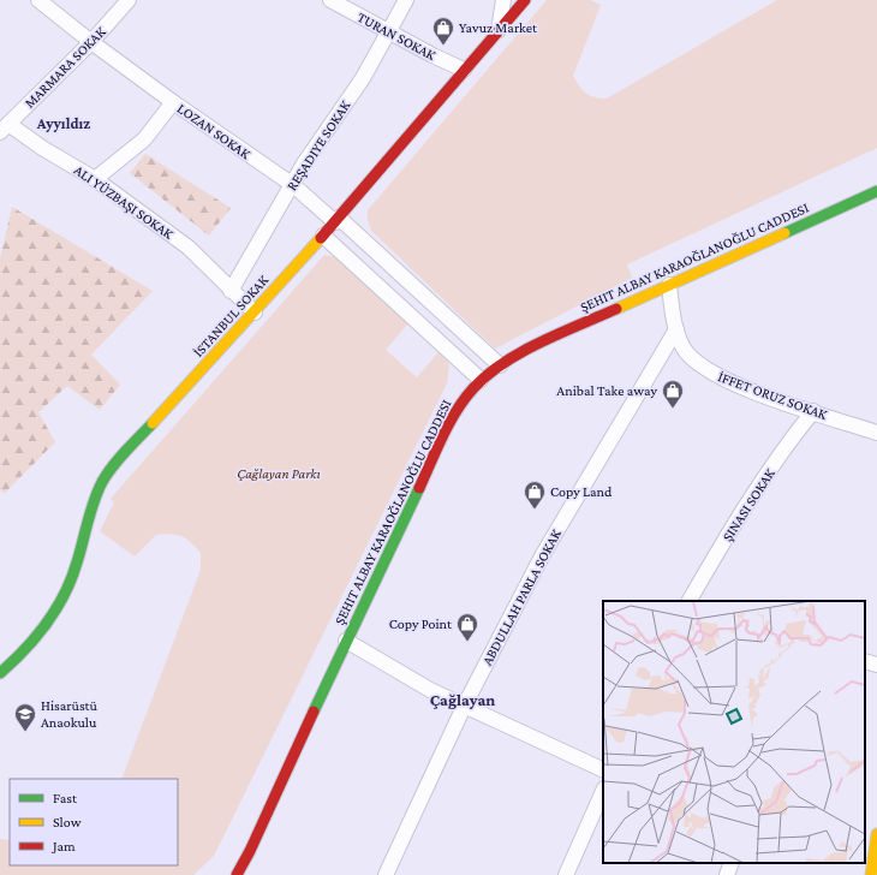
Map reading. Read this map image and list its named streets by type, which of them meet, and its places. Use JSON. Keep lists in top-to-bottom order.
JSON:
{
  "streets": {
    "street": [
      "TURAN SOKAK",
      "MARMARA SOKAK",
      "LOZAN SOKAK",
      "REŞADIYE SOKAK",
      "ŞEHIT ALBAY KARAOĞLANOĞLU CADDESI",
      "İSTANBUL SOKAK",
      "İFFET ORUZ SOKAK",
      "ŞINASI SOKAK",
      "ABDULLAH PARLA SOKAK"
    ]
  },
  "crossings": [
    ["TURAN SOKAK", "REŞADIYE SOKAK"],
    ["TURAN SOKAK", "İSTANBUL SOKAK"],
    ["MARMARA SOKAK", "LOZAN SOKAK"],
    ["LOZAN SOKAK", "REŞADIYE SOKAK"],
    ["LOZAN SOKAK", "ŞEHIT ALBAY KARAOĞLANOĞLU CADDESI"],
    ["LOZAN SOKAK", "İSTANBUL SOKAK"],
    ["ŞEHIT ALBAY KARAOĞLANOĞLU CADDESI", "İFFET ORUZ SOKAK"],
    ["İFFET ORUZ SOKAK", "ŞINASI SOKAK"],
    ["İFFET ORUZ SOKAK", "ABDULLAH PARLA SOKAK"]
  ],
  "districts": ["Ayyıldız", "Çağlayan"],
  "parks": ["Çağlayan Parkı"],
  "places": {
    "shop": [
      "Yavuz Market",
      "Anibal Take away",
      "Copy Land",
      "Copy Point"
    ],
    "school or university": ["Hisarüstü Anaokulu"]
  },
  "legend": ["Fast", "Slow", "Jam"]
}
